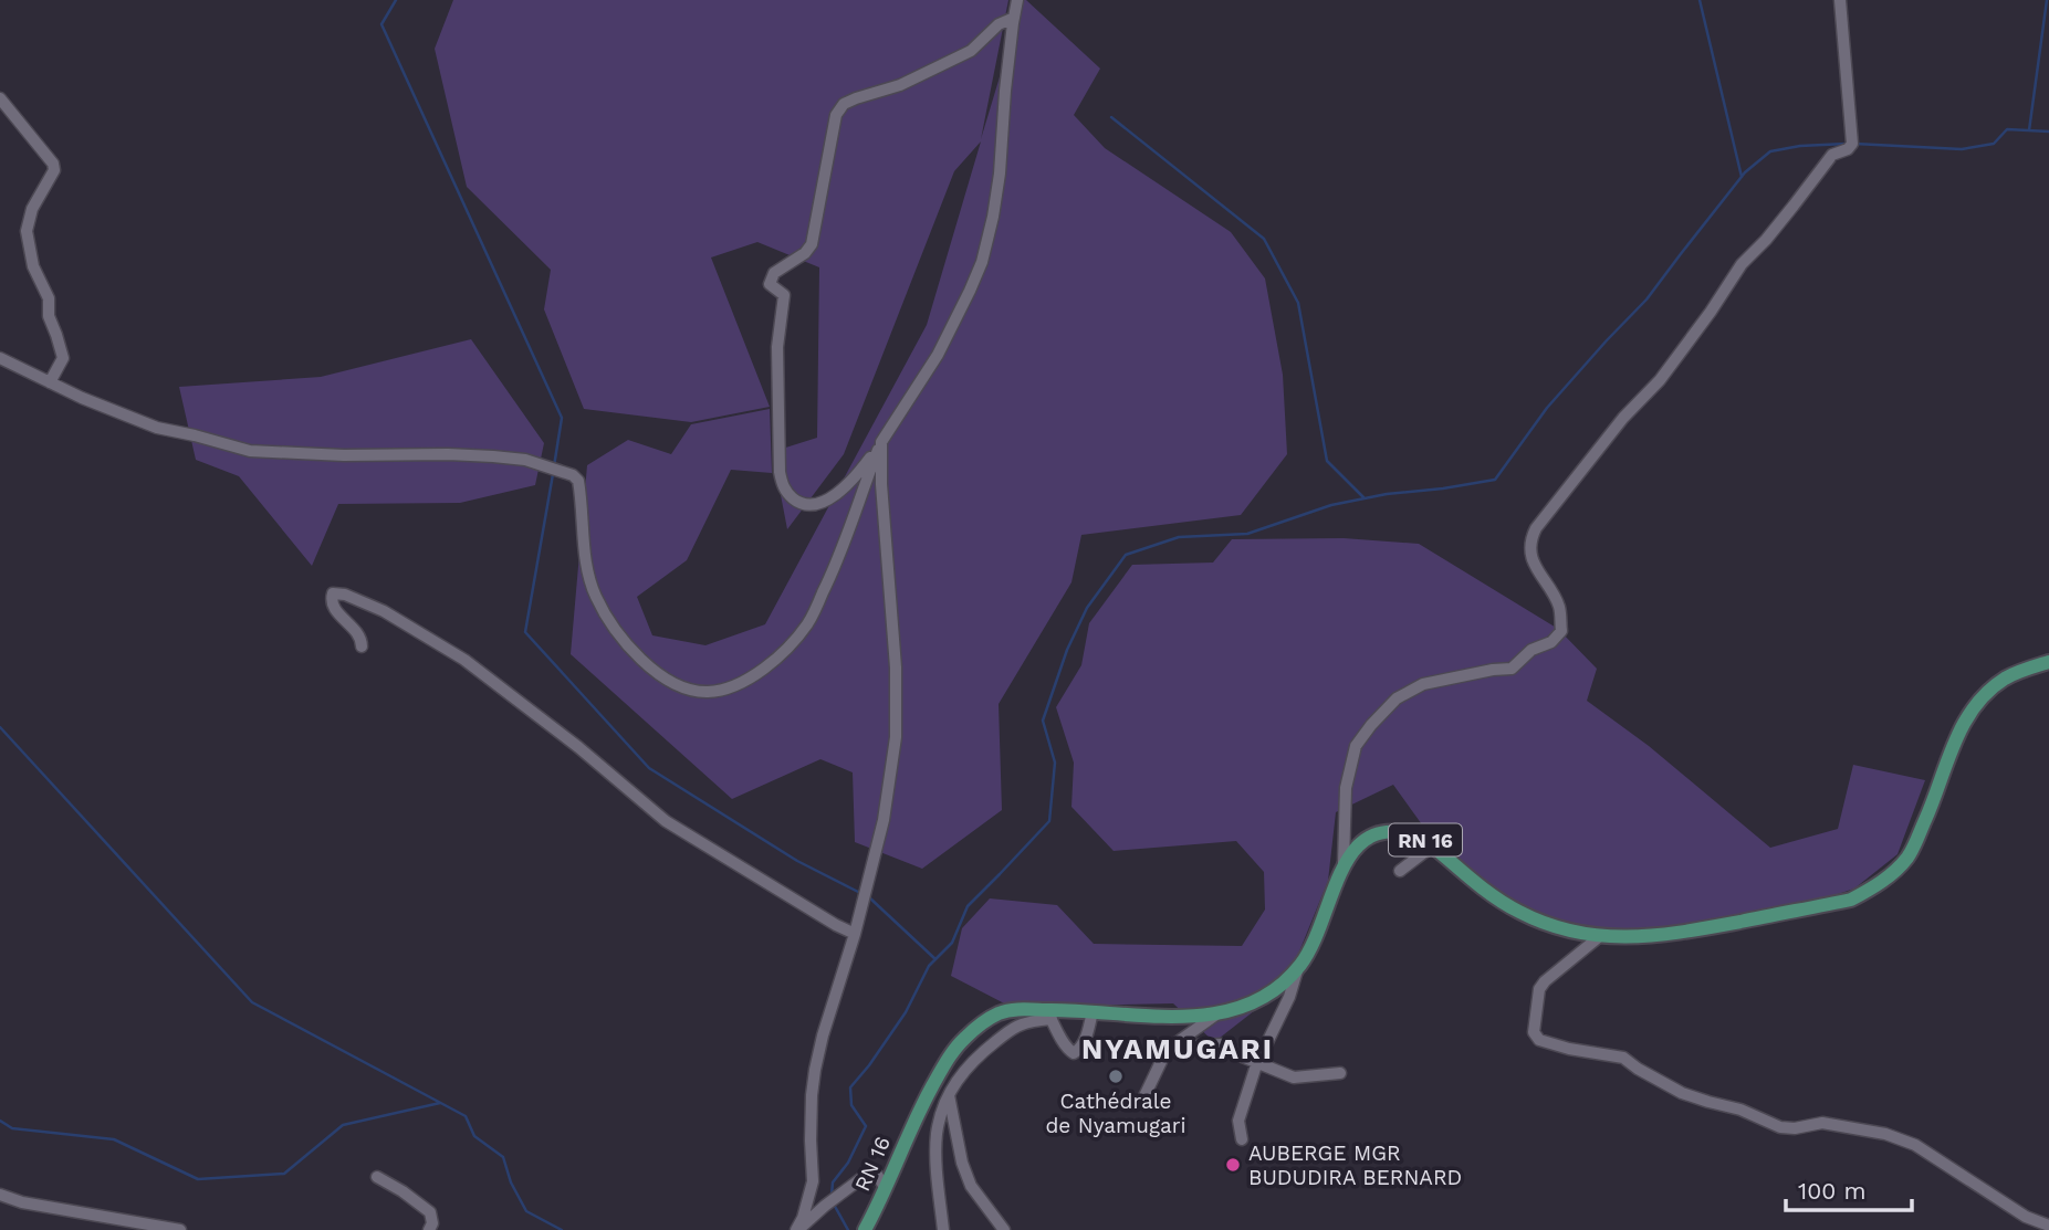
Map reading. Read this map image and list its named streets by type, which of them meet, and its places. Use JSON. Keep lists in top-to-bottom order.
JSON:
{
  "streets": {
    "main road": ["RN 16"]
  },
  "districts": ["NYAMUGARI"],
  "places": ["Cathédrale de Nyamugari", "AUBERGE MGR BUDUDIRA BERNARD"],
  "scale_bar": "100 m"
}
